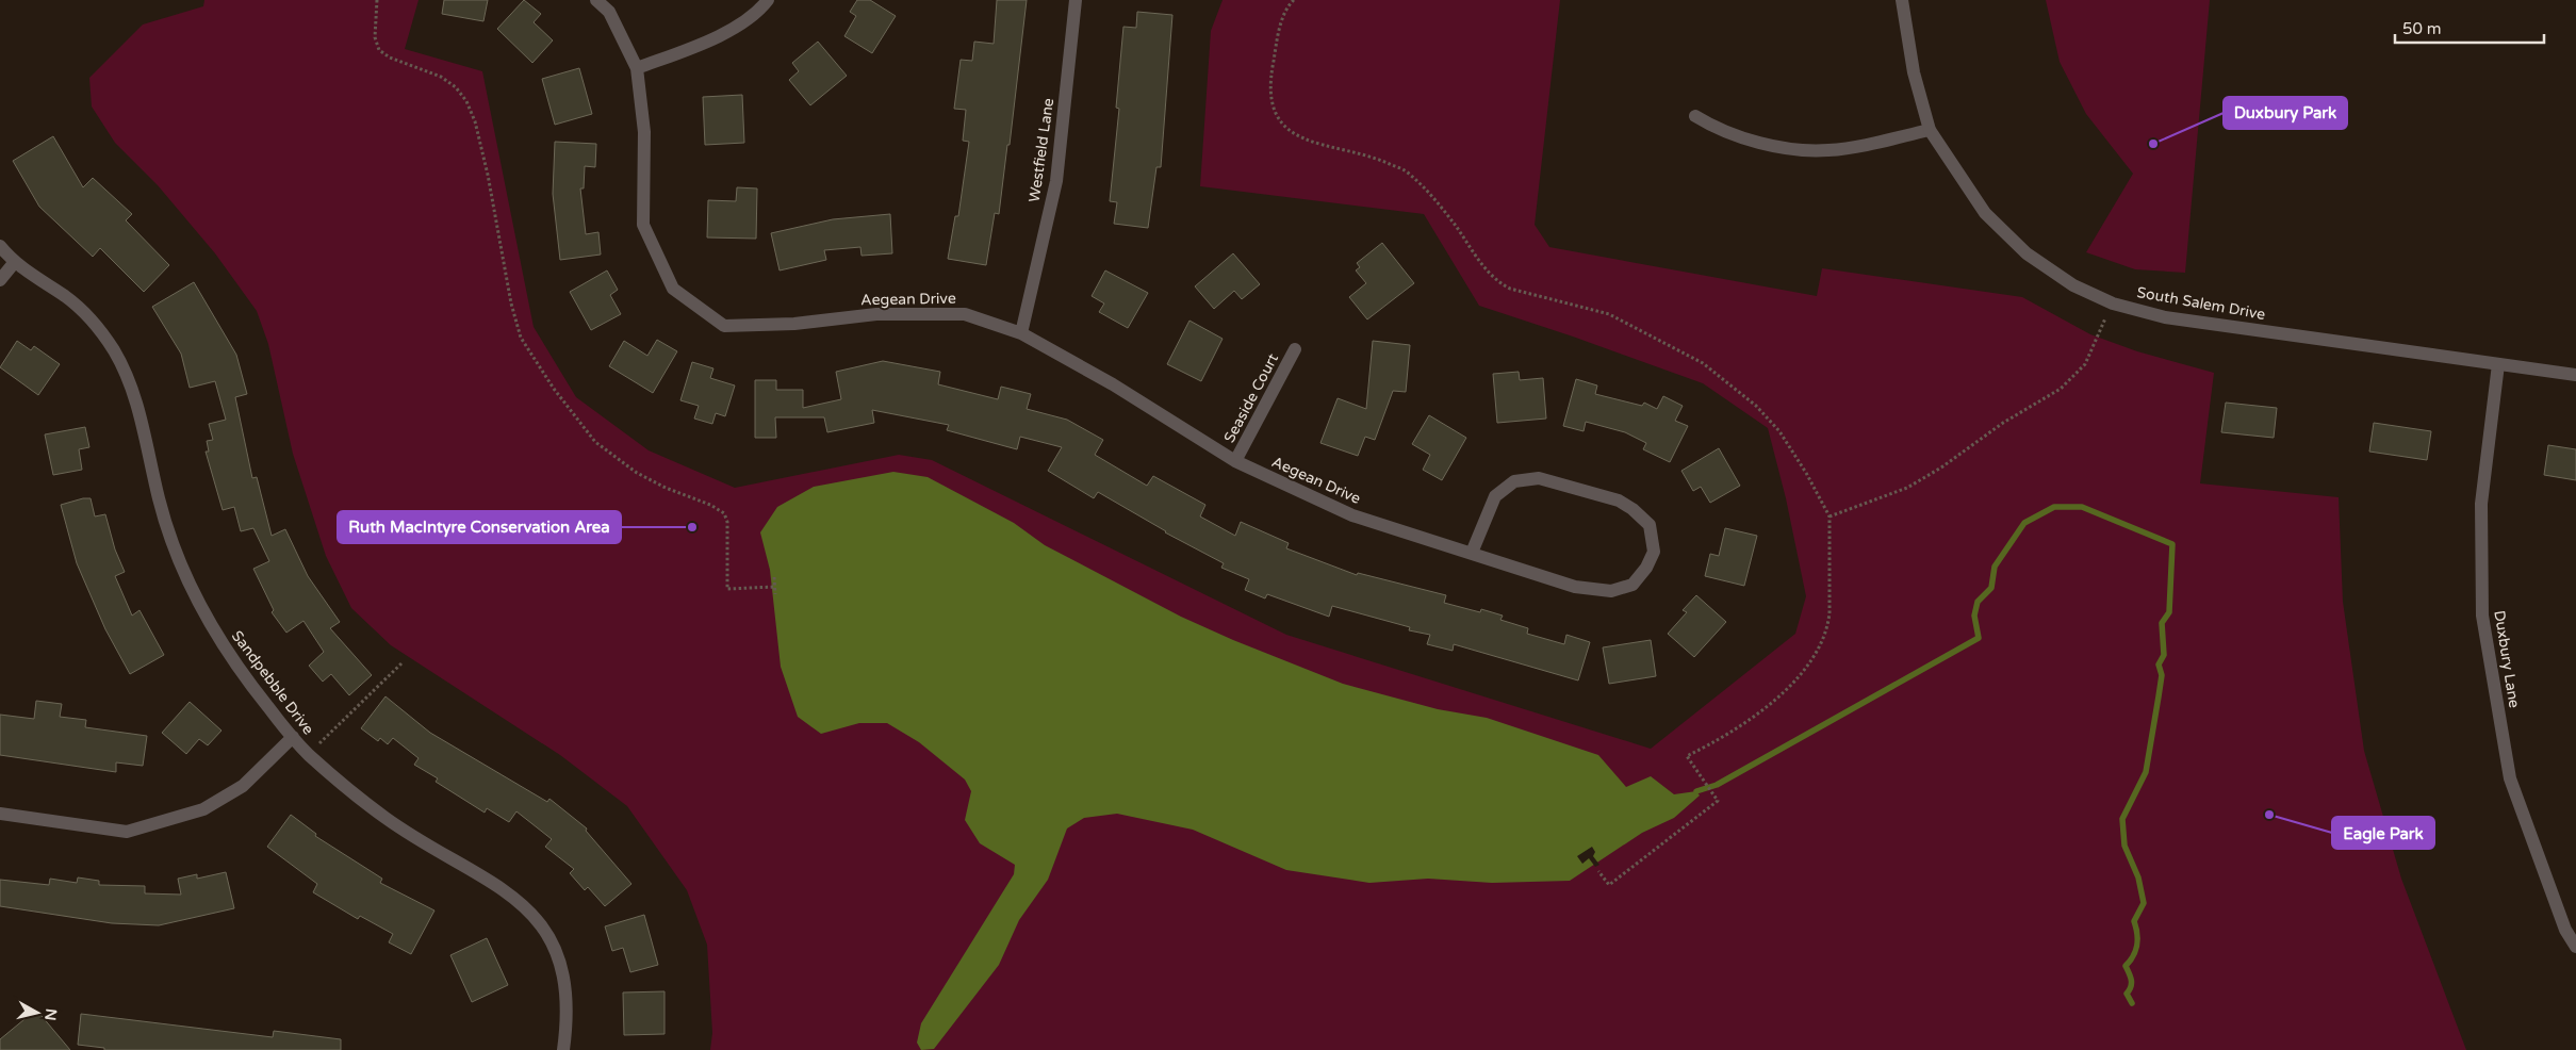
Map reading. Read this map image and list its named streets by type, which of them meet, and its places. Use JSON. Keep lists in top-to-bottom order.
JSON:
{
  "streets": {
    "street": [
      "Westfield Lane",
      "Aegean Drive",
      "South Salem Drive",
      "Seaside Court",
      "Duxbury Lane",
      "Sandpebble Drive"
    ]
  },
  "crossings": [
    ["Westfield Lane", "Aegean Drive"],
    ["Aegean Drive", "Seaside Court"],
    ["South Salem Drive", "Duxbury Lane"]
  ],
  "places": ["Duxbury Park", "Ruth MacIntyre Conservation Area", "Eagle Park"],
  "scale_bar": "50 m",
  "north": "right"
}
